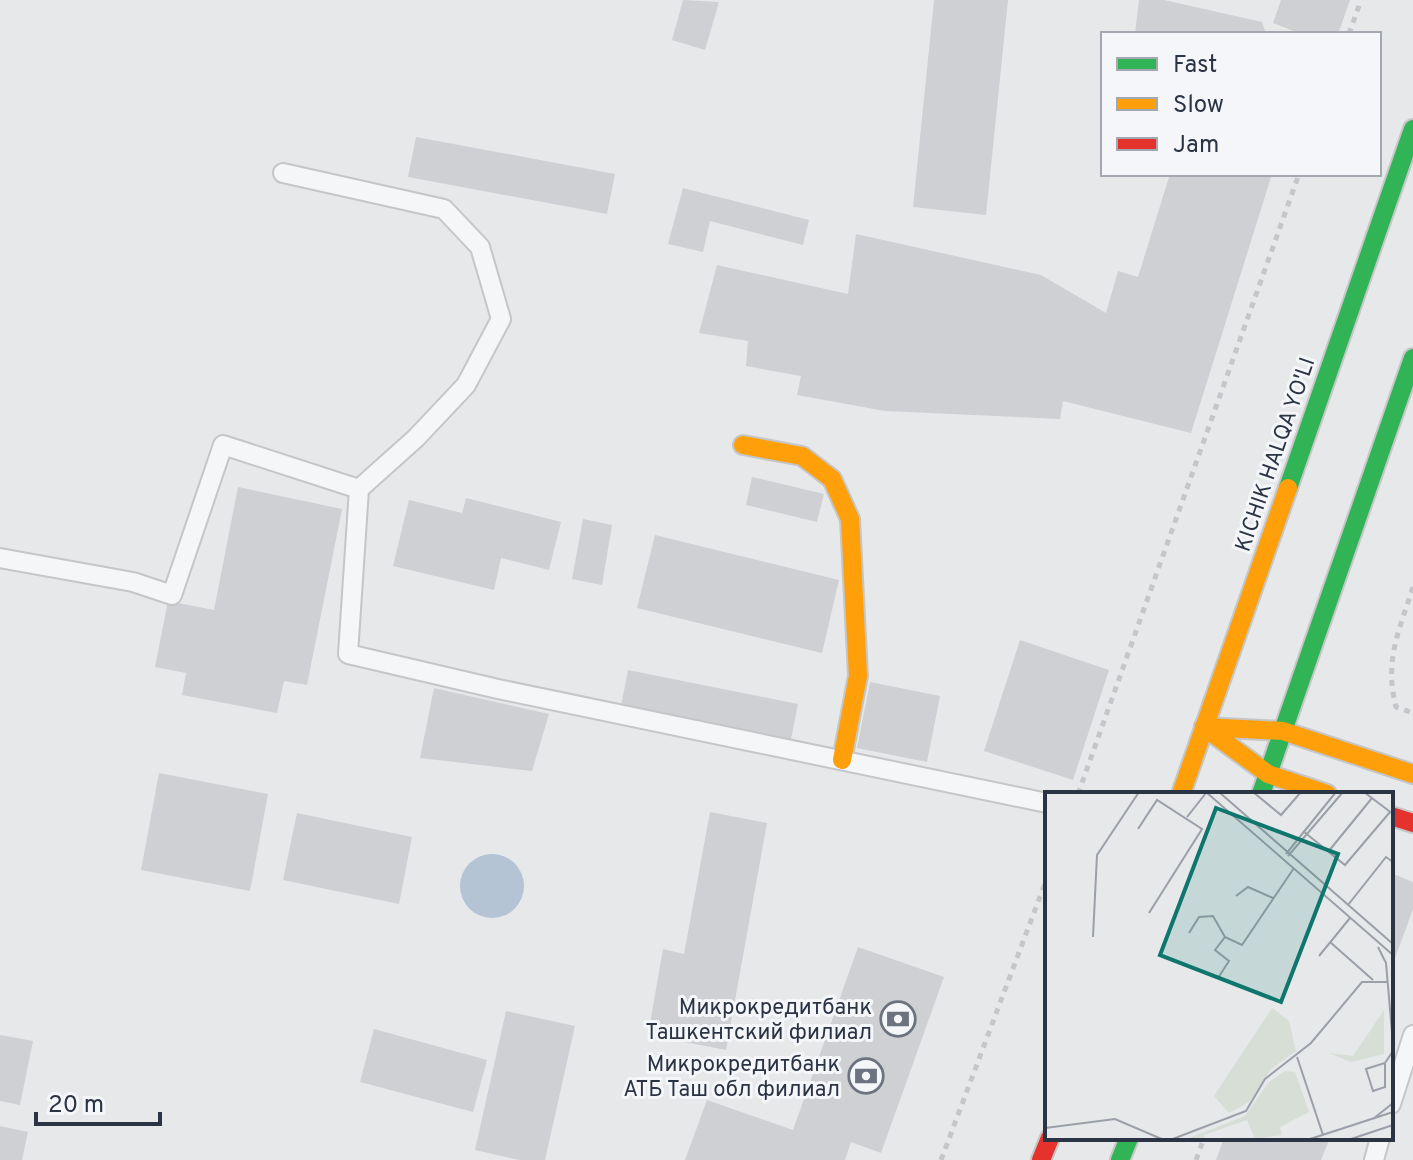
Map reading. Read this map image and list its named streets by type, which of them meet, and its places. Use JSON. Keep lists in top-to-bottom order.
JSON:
{
  "streets": {
    "main road": ["KICHIK HALQA YO'LI"]
  },
  "places": {
    "bank": ["Микрокредитбанк Ташкентский филиал", "Микрокредитбанк АТБ Таш обл филиал"]
  },
  "legend": ["Fast", "Slow", "Jam"],
  "scale_bar": "20 m"
}
